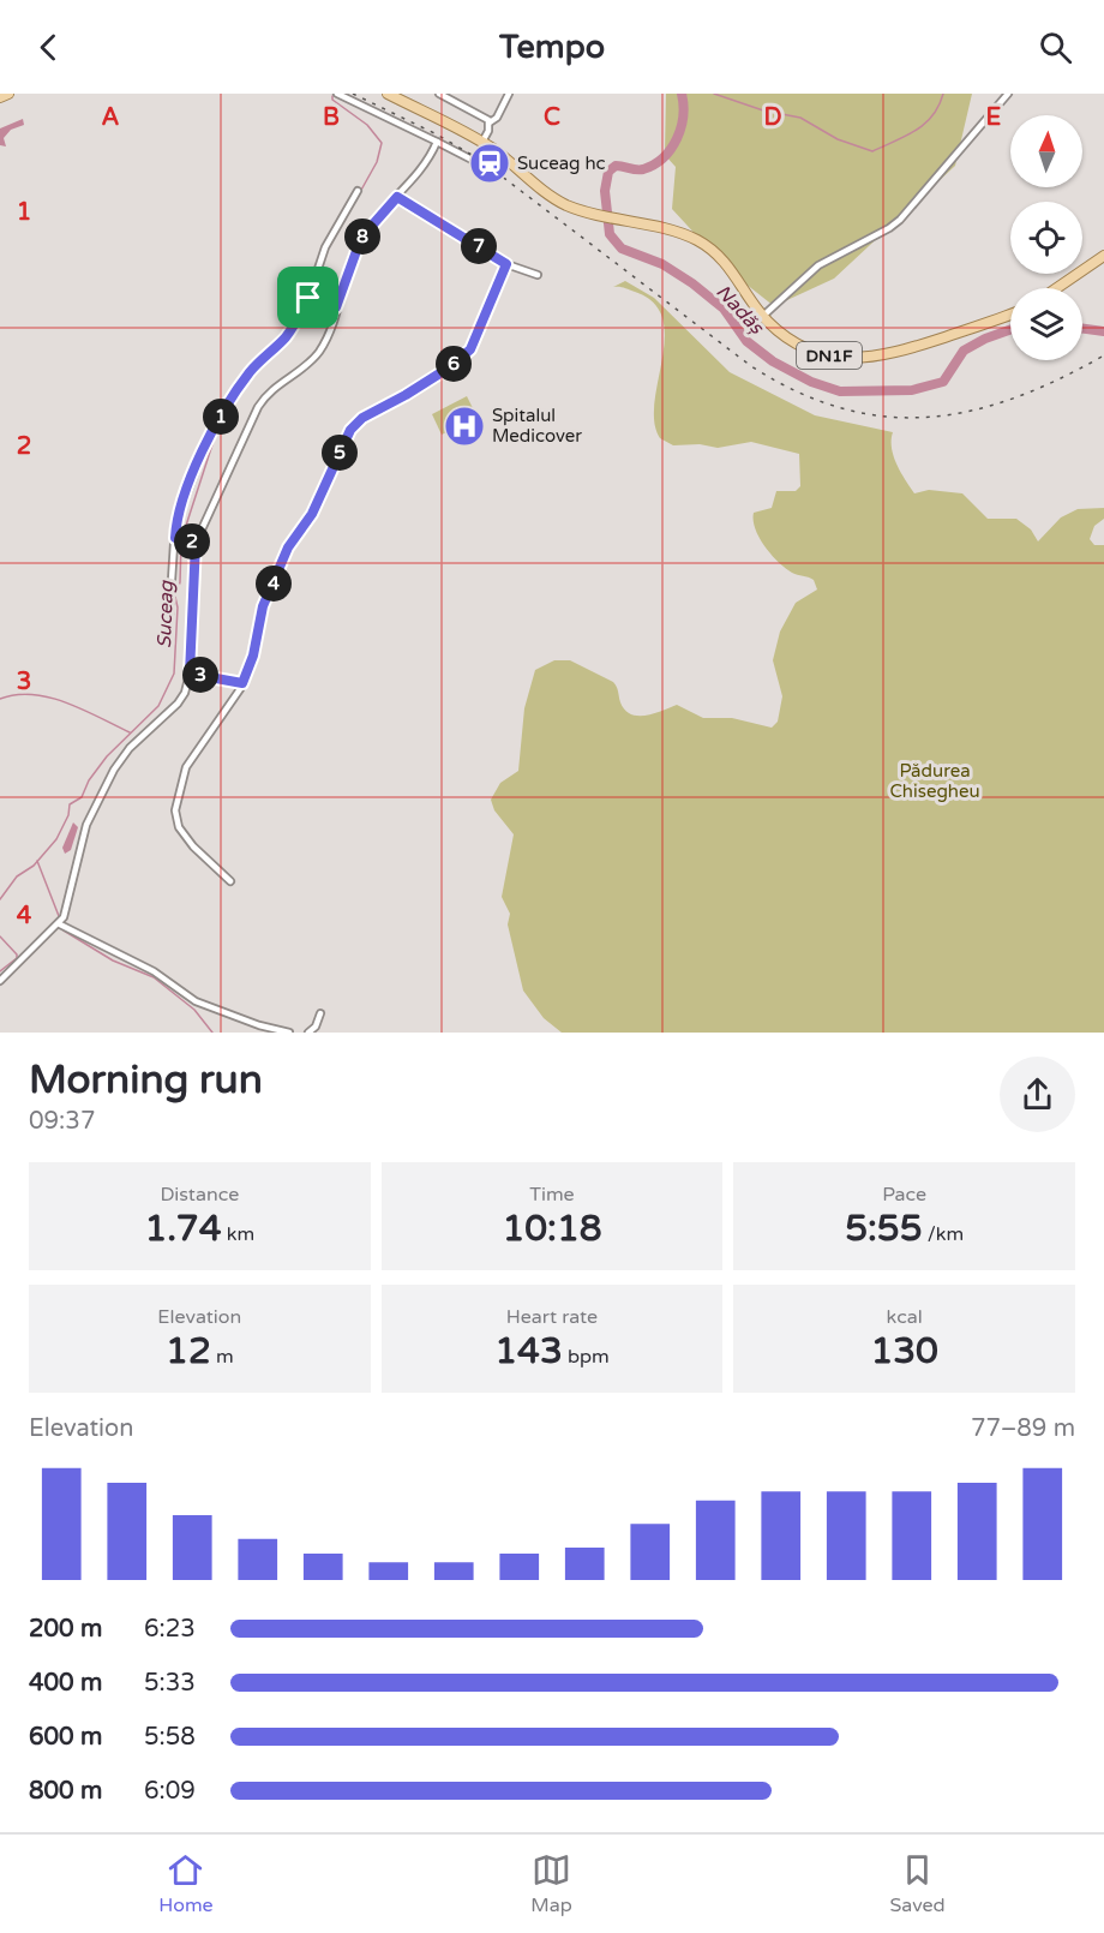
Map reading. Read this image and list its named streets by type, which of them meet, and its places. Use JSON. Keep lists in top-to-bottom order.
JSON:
{
  "streets": {
    "main road": ["DN1F"]
  },
  "water": ["Nadăș", "Suceag"],
  "parks": ["Pădurea Chisegheu"],
  "places": {
    "station": ["Suceag hc"],
    "hospital": ["Spitalul Medicover"]
  },
  "north": "top",
  "page": {
    "header": "Tempo",
    "pins": [
      "8",
      "7",
      "6",
      "1",
      "5",
      "2",
      "4",
      "3"
    ],
    "heading": ["Morning run", "09:37"],
    "stats": [
      ["Distance", "1.74 km"],
      ["Time", "10:18"],
      ["Pace", "5:55 /km"],
      ["Elevation", "12 m"],
      ["Heart rate", "143 bpm"],
      ["kcal", "130"]
    ],
    "chart": ["Elevation", "77–89 m"],
    "list": [
      {
        "name": "200 m",
        "note": "6:23"
      },
      {
        "name": "400 m",
        "note": "5:33"
      },
      {
        "name": "600 m",
        "note": "5:58"
      },
      {
        "name": "800 m",
        "note": "6:09"
      }
    ],
    "tabs": ["Home", "Map", "Saved"]
  },
  "grid": {
    "columns": [
      "A",
      "B",
      "C",
      "D",
      "E"
    ],
    "rows": [
      "1",
      "2",
      "3",
      "4"
    ]
  }
}
